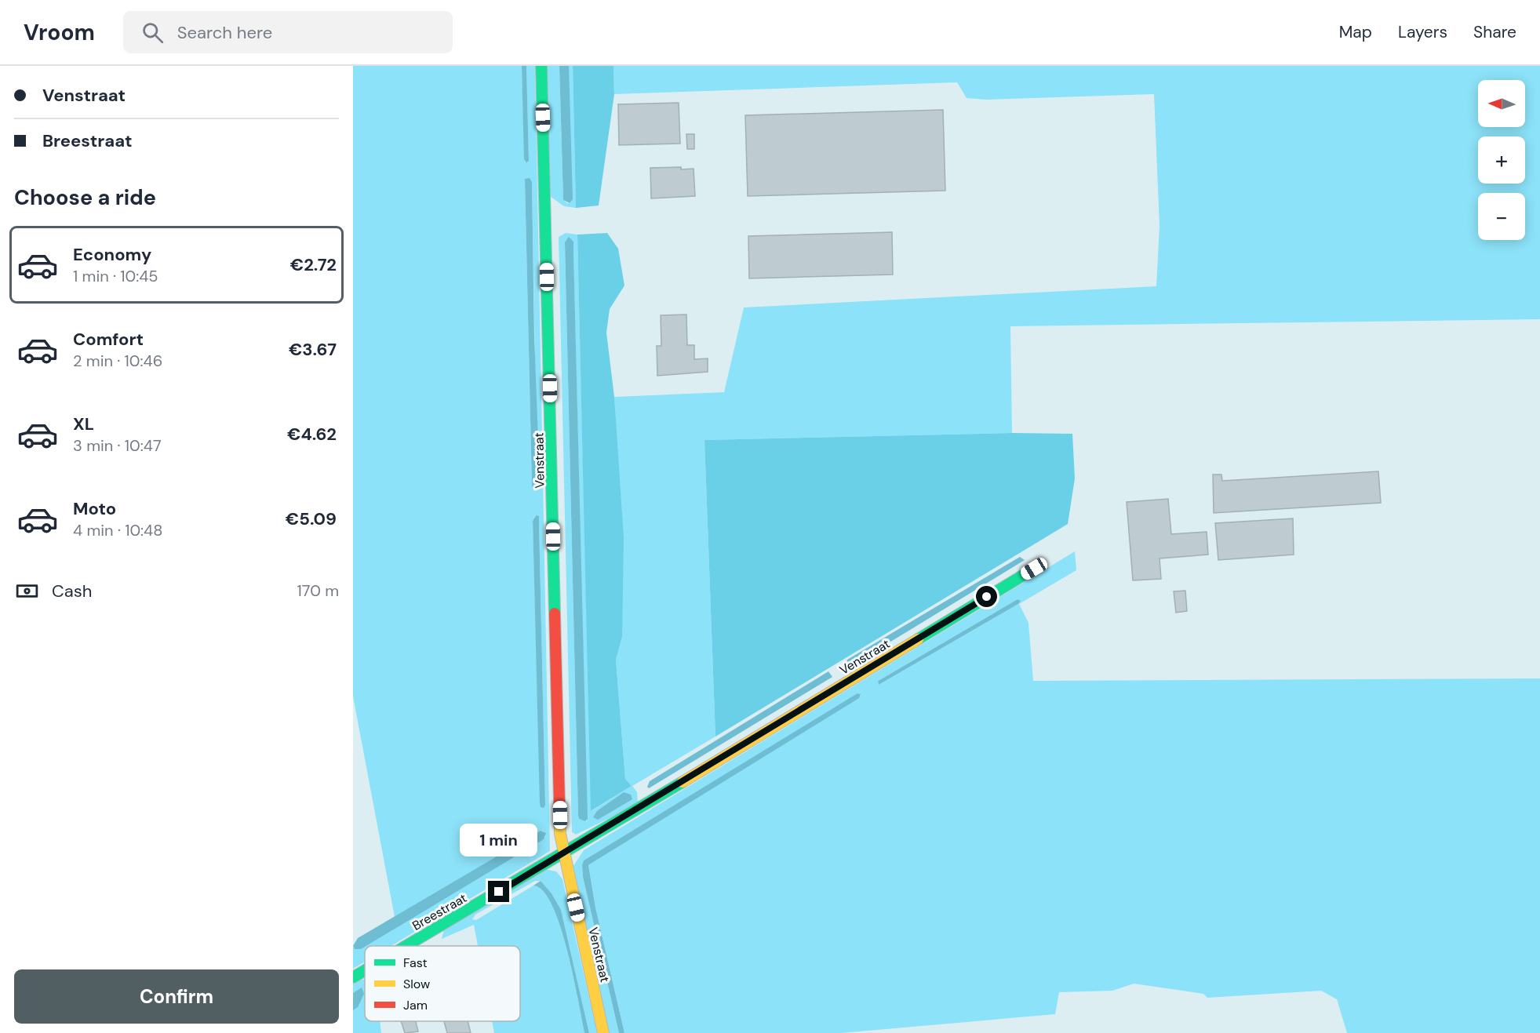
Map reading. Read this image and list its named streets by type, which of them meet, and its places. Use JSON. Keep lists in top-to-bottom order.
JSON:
{
  "streets": {
    "street": ["Venstraat", "Breestraat"]
  },
  "crossings": [
    ["Venstraat", "Breestraat"]
  ],
  "legend": ["Fast", "Slow", "Jam"],
  "north": "left",
  "page": {
    "header": "Vroom",
    "search": "Search here",
    "nav": ["Map", "Layers", "Share"],
    "banner": ["Venstraat", "Breestraat"],
    "map_buttons": ["+", "−"],
    "heading": "Choose a ride",
    "list": [
      {
        "name": "Economy",
        "note": "1 min · 10:45",
        "value": "€2.72"
      },
      {
        "name": "Comfort",
        "note": "2 min · 10:46",
        "value": "€3.67"
      },
      {
        "name": "XL",
        "note": "3 min · 10:47",
        "value": "€4.62"
      },
      {
        "name": "Moto",
        "note": "4 min · 10:48",
        "value": "€5.09"
      }
    ],
    "pay": ["Cash", "170 m"],
    "bubble": "1 min",
    "buttons": "Confirm"
  }
}
